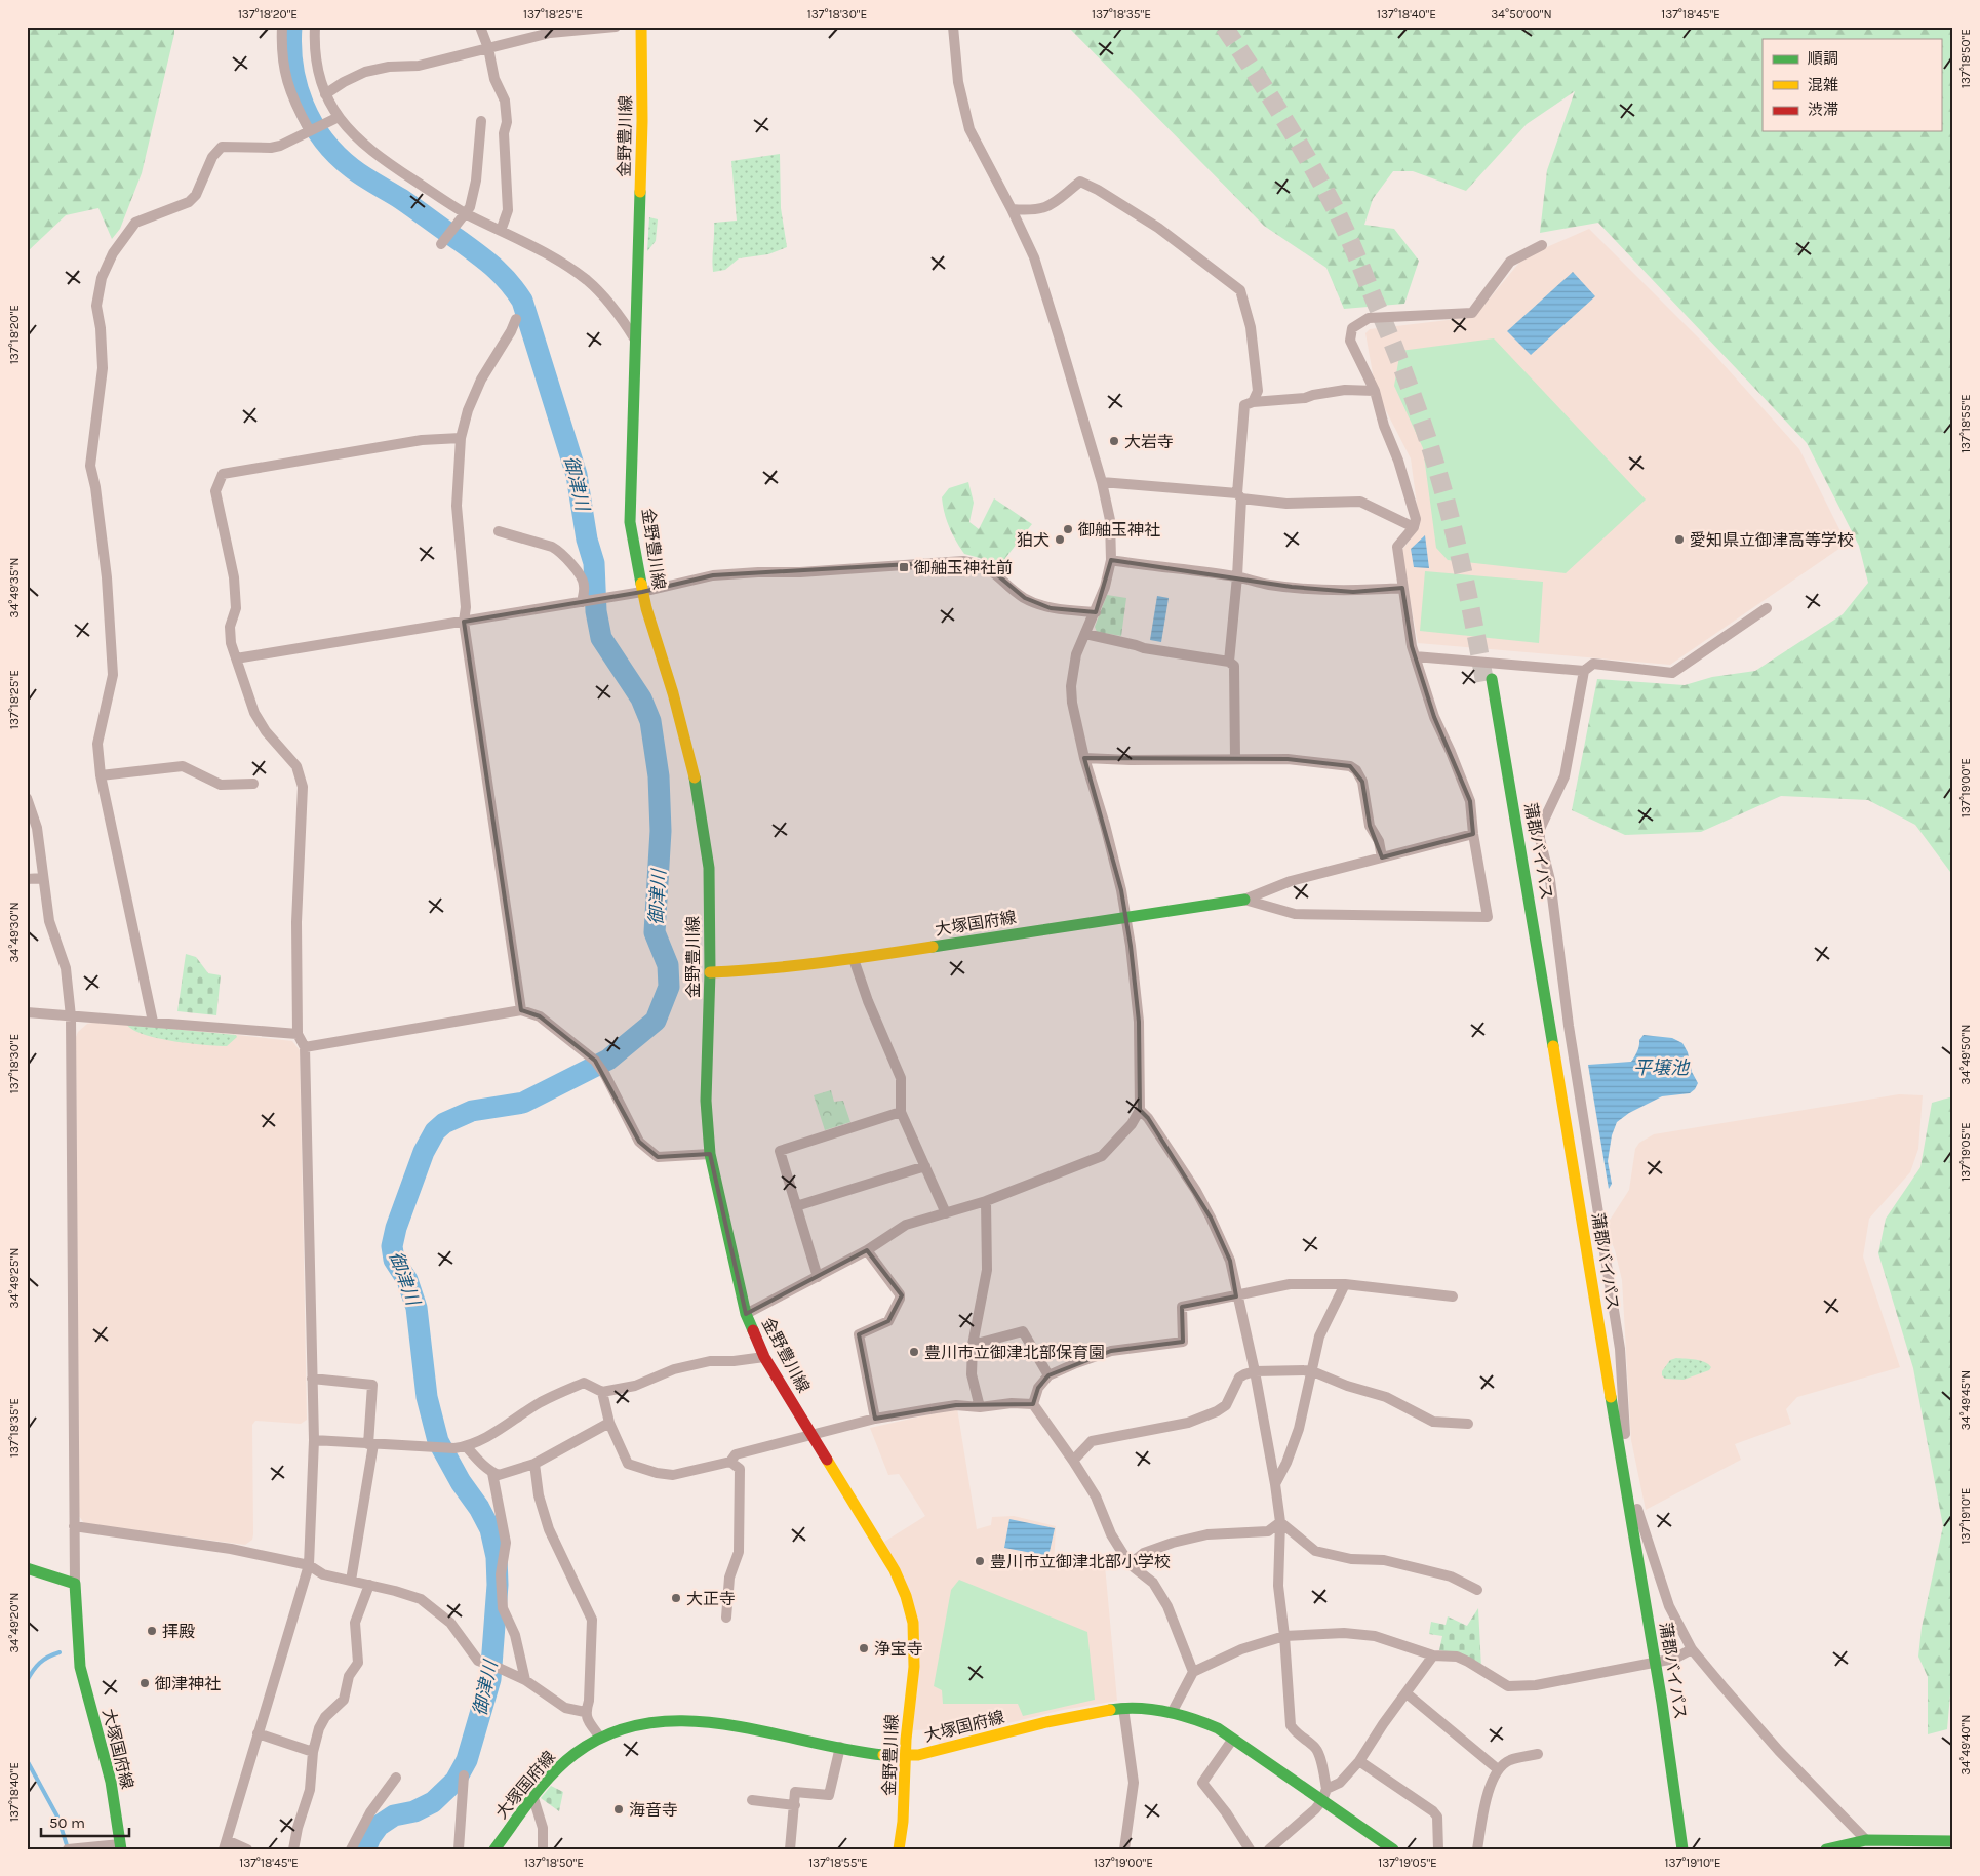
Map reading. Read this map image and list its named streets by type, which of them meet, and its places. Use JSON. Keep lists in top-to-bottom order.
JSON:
{
  "streets": {
    "main road": ["金野豊川線", "蒲郡バイパス", "大塚国府線"]
  },
  "crossings": [
    ["金野豊川線", "大塚国府線"]
  ],
  "water": ["御津川", "平壌池"],
  "places": {
    "other": [
      "大岩寺",
      "御舳玉神社",
      "狛犬",
      "愛知県立御津高等学校",
      "豊川市立御津北部保育園",
      "豊川市立御津北部小学校",
      "大正寺",
      "拝殿",
      "浄宝寺",
      "御津神社",
      "海音寺"
    ],
    "transit": ["御舳玉神社前"]
  },
  "legend": ["順調", "混雑", "渋滞"],
  "scale_bar": "50 m",
  "coordinates": [
    "137°18'20\"E",
    "137°18'25\"E",
    "137°18'30\"E",
    "137°18'35\"E",
    "137°18'40\"E",
    "34°50'00\"N",
    "137°18'45\"E",
    "137°18'50\"E",
    "137°18'55\"E",
    "34°49'35\"N",
    "137°19'00\"E",
    "34°49'30\"N",
    "34°49'50\"N",
    "137°19'05\"E",
    "34°49'25\"N",
    "34°49'45\"N",
    "137°19'10\"E",
    "34°49'20\"N",
    "34°49'40\"N"
  ]
}
